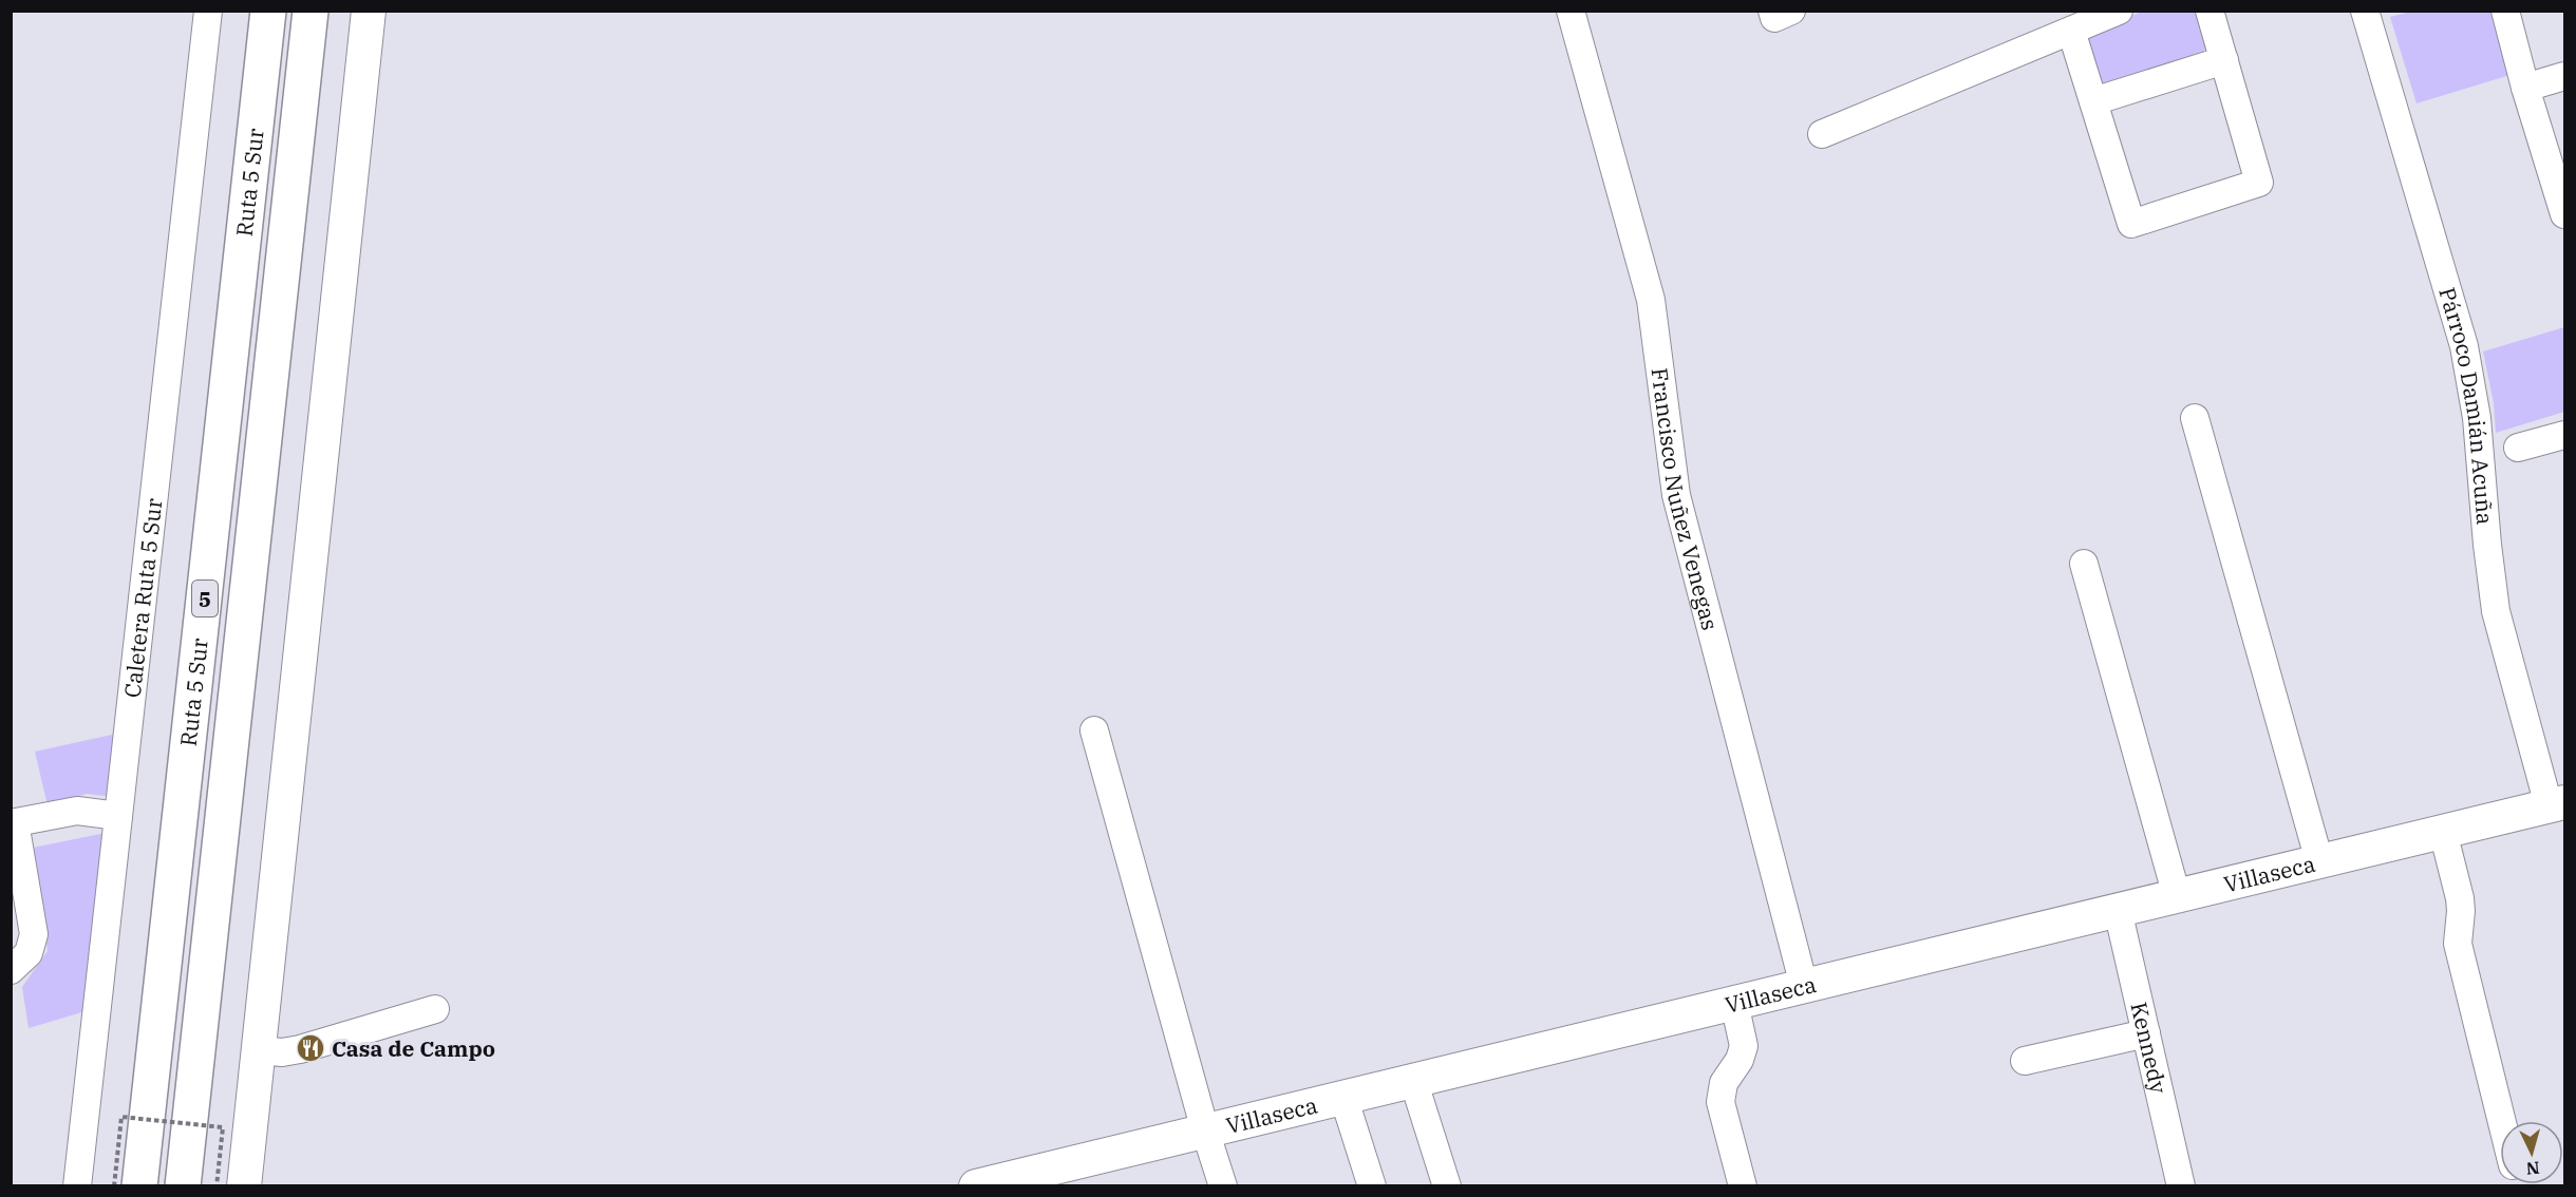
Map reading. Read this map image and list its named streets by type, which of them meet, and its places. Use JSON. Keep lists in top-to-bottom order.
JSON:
{
  "streets": {
    "highway": ["Ruta 5 Sur", "5"],
    "main road": ["Villaseca"],
    "street": [
      "Párroco Damián Acuña",
      "Francisco Nuñez Venegas",
      "Caletera Ruta 5 Sur",
      "Kennedy"
    ]
  },
  "crossings": [
    ["Párroco Damián Acuña", "Villaseca"],
    ["Francisco Nuñez Venegas", "Villaseca"],
    ["Villaseca", "Kennedy"]
  ],
  "places": {
    "restaurant": ["Casa de Campo"]
  },
  "north": "bottom"
}
